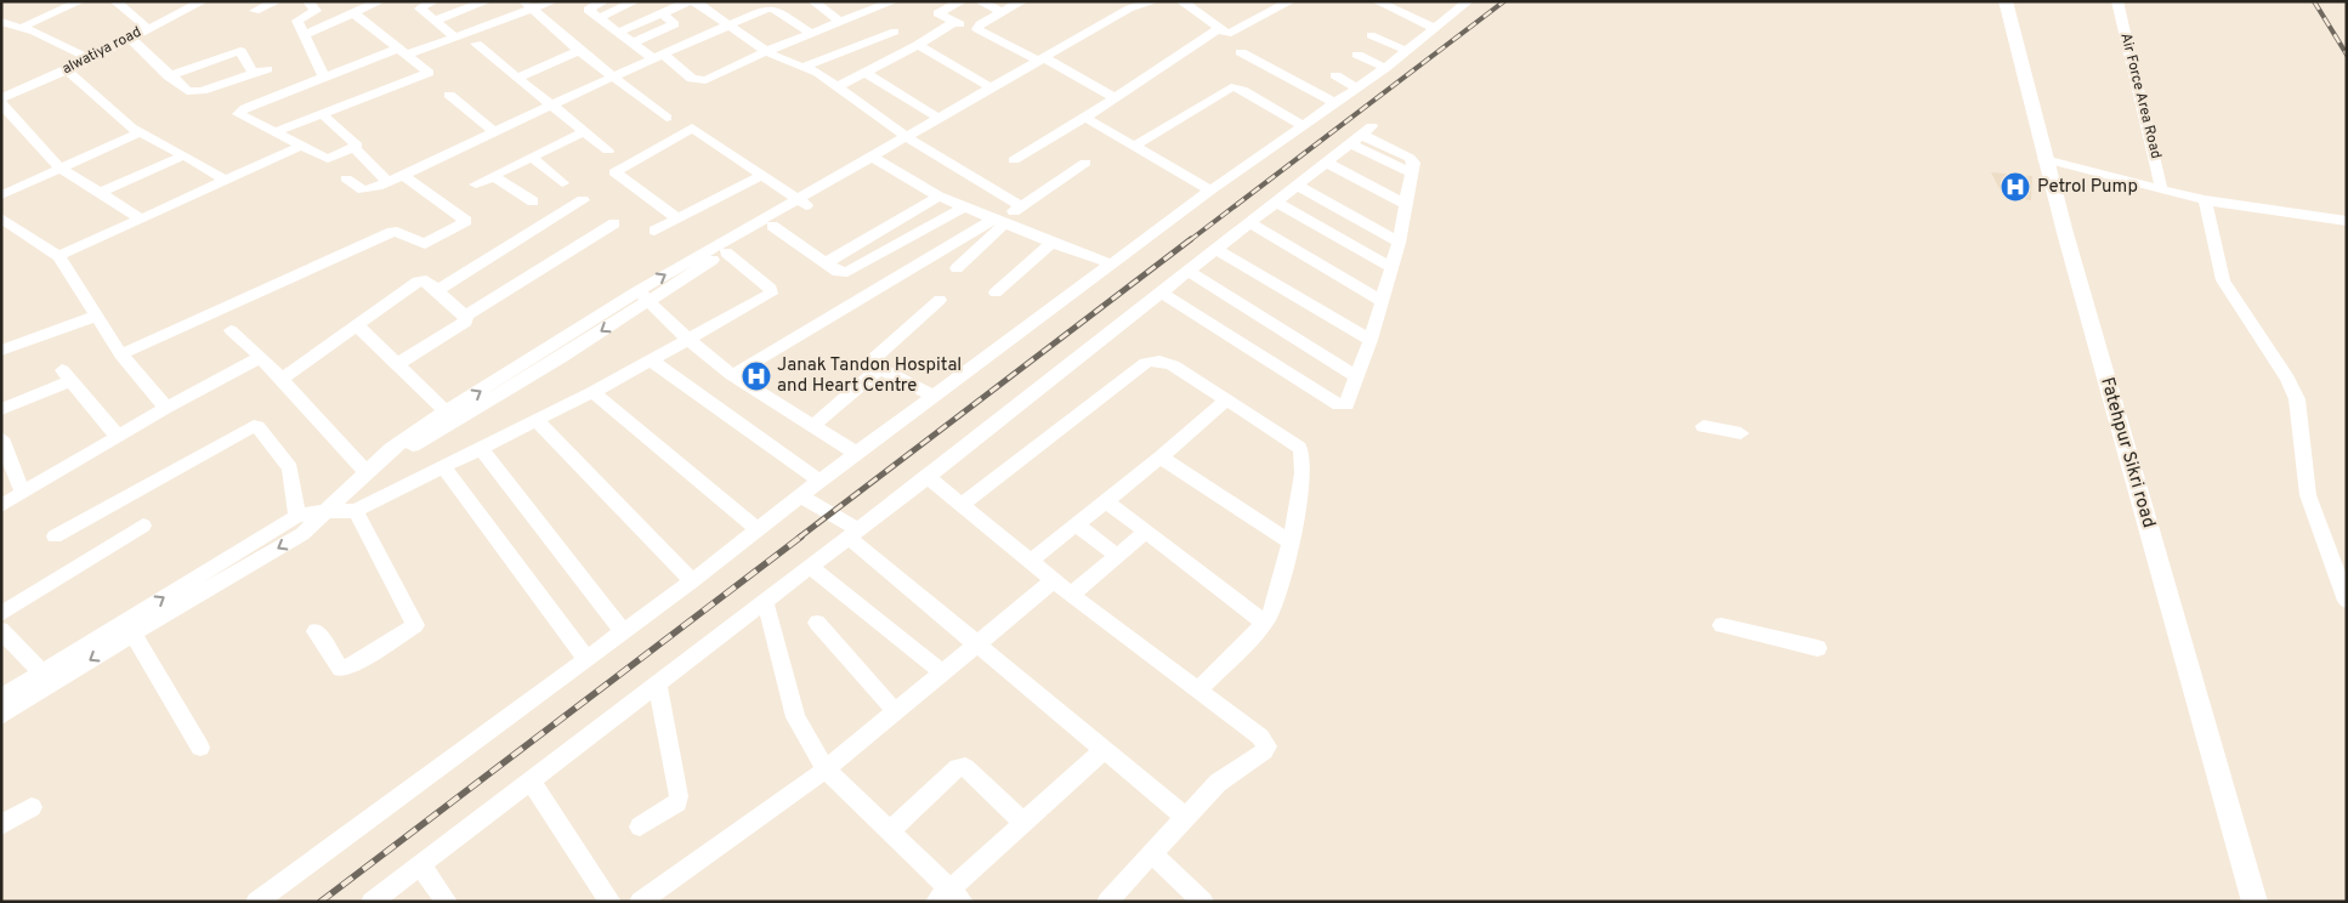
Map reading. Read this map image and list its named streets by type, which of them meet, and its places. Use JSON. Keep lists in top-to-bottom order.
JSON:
{
  "streets": {
    "main road": ["Fatehpur Sikri road"],
    "street": ["alwatiya road", "Air Force Area Road"]
  },
  "places": {
    "hospital": ["Petrol Pump", "Janak Tandon Hospital and Heart Centre"]
  }
}
